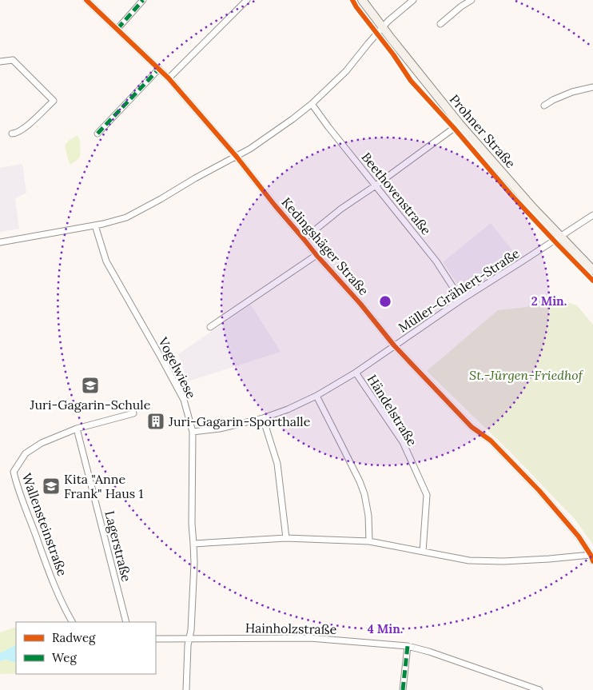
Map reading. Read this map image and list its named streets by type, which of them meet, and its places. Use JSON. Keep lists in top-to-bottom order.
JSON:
{
  "streets": {
    "main road": ["Prohner Straße"],
    "street": [
      "Beethovenstraße",
      "Kedingshäger Straße",
      "Müller-Grählert-Straße",
      "Vogelwiese",
      "Händelstraße",
      "Wallensteinstraße",
      "Lagerstraße",
      "Hainholzstraße"
    ]
  },
  "crossings": [
    ["Prohner Straße", "Müller-Grählert-Straße"],
    ["Beethovenstraße", "Müller-Grählert-Straße"],
    ["Kedingshäger Straße", "Müller-Grählert-Straße"],
    ["Müller-Grählert-Straße", "Vogelwiese"],
    ["Müller-Grählert-Straße", "Händelstraße"],
    ["Vogelwiese", "Hainholzstraße"],
    ["Wallensteinstraße", "Lagerstraße"]
  ],
  "parks": ["St.-Jürgen-Friedhof"],
  "places": {
    "school or university": ["Juri-Gagarin-Schule", "Kita \"Anne Frank\" Haus 1"],
    "building": ["Juri-Gagarin-Sporthalle"]
  },
  "legend": ["Radweg", "Weg"],
  "rings": ["2 Min.", "4 Min."]
}
